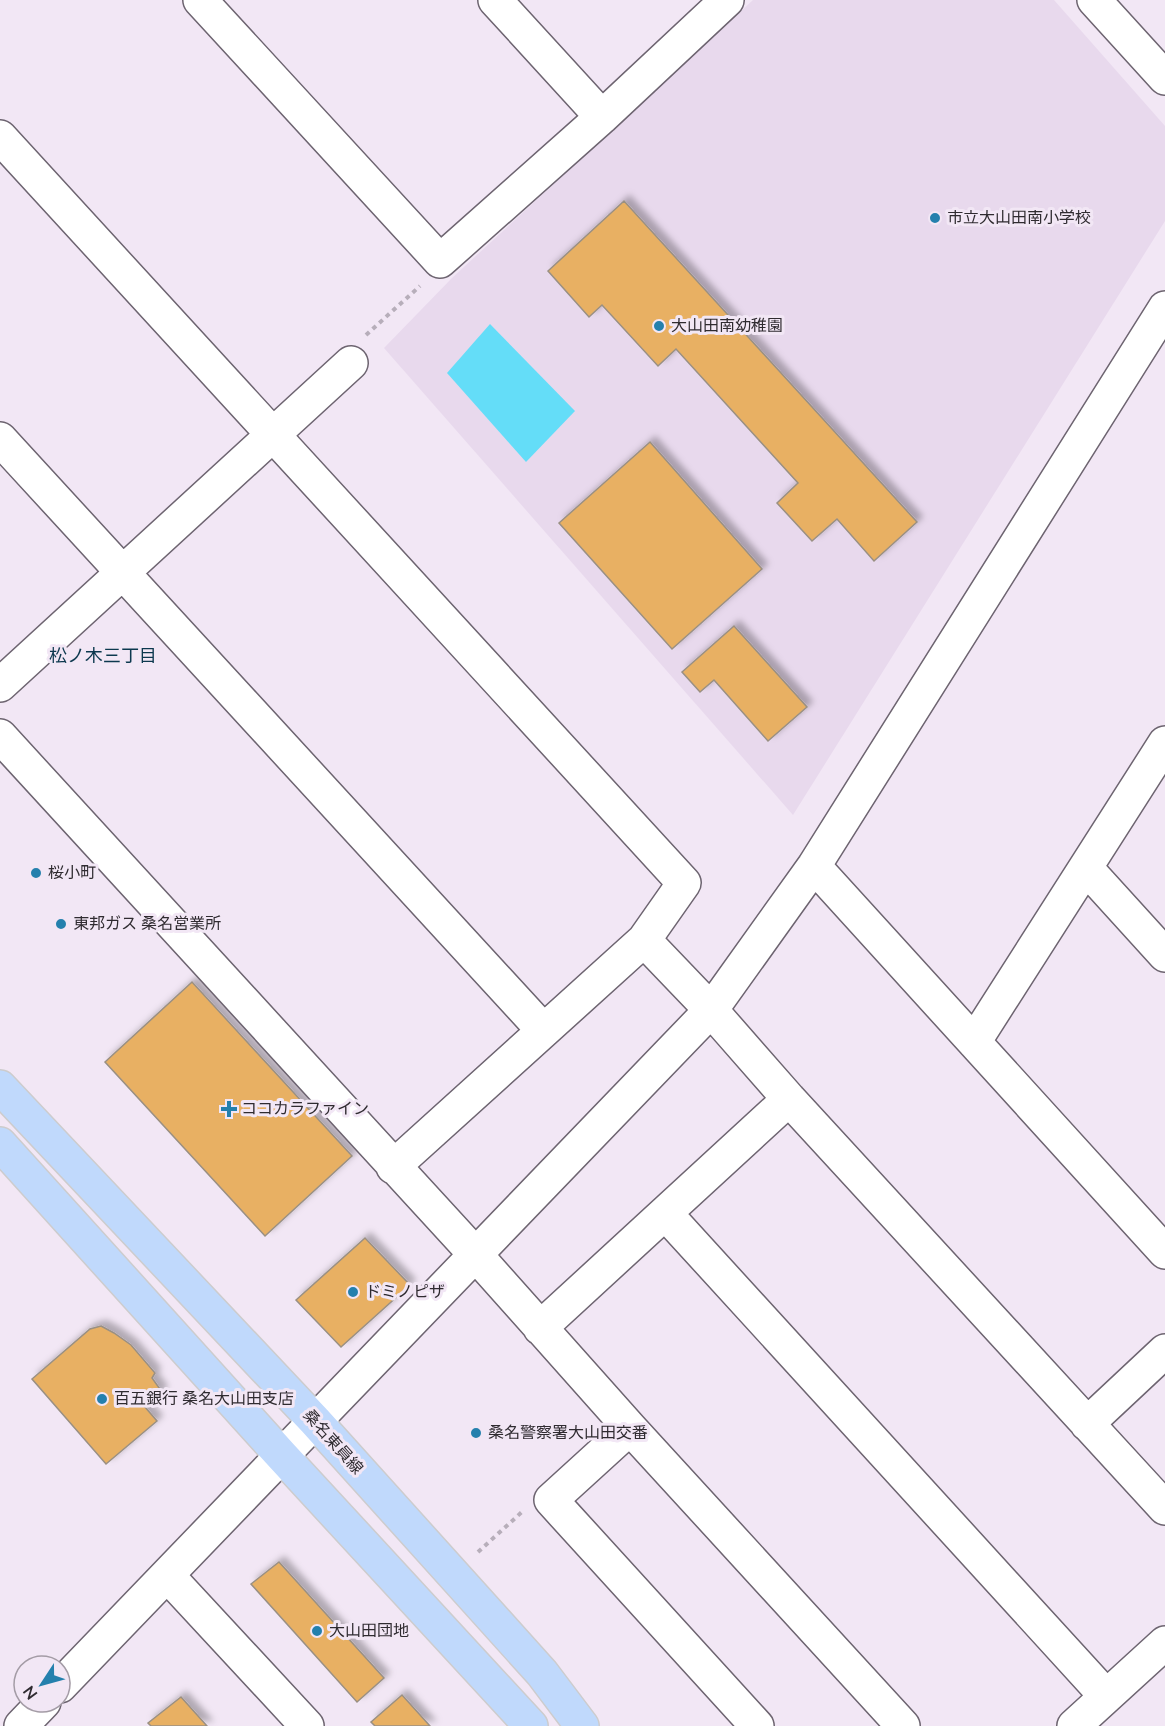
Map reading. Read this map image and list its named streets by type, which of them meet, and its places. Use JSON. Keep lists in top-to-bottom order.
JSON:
{
  "streets": {
    "main road": ["桑名東員線"]
  },
  "districts": ["松ノ木三丁目"],
  "places": {
    "other": [
      "市立大山田南小学校",
      "大山田南幼稚園",
      "桜小町",
      "東邦ガス 桑名営業所",
      "ドミノピザ",
      "百五銀行 桑名大山田支店",
      "桑名警察署大山田交番",
      "大山田団地"
    ],
    "health": ["ココカラファイン"]
  },
  "north": "bottom left"
}
